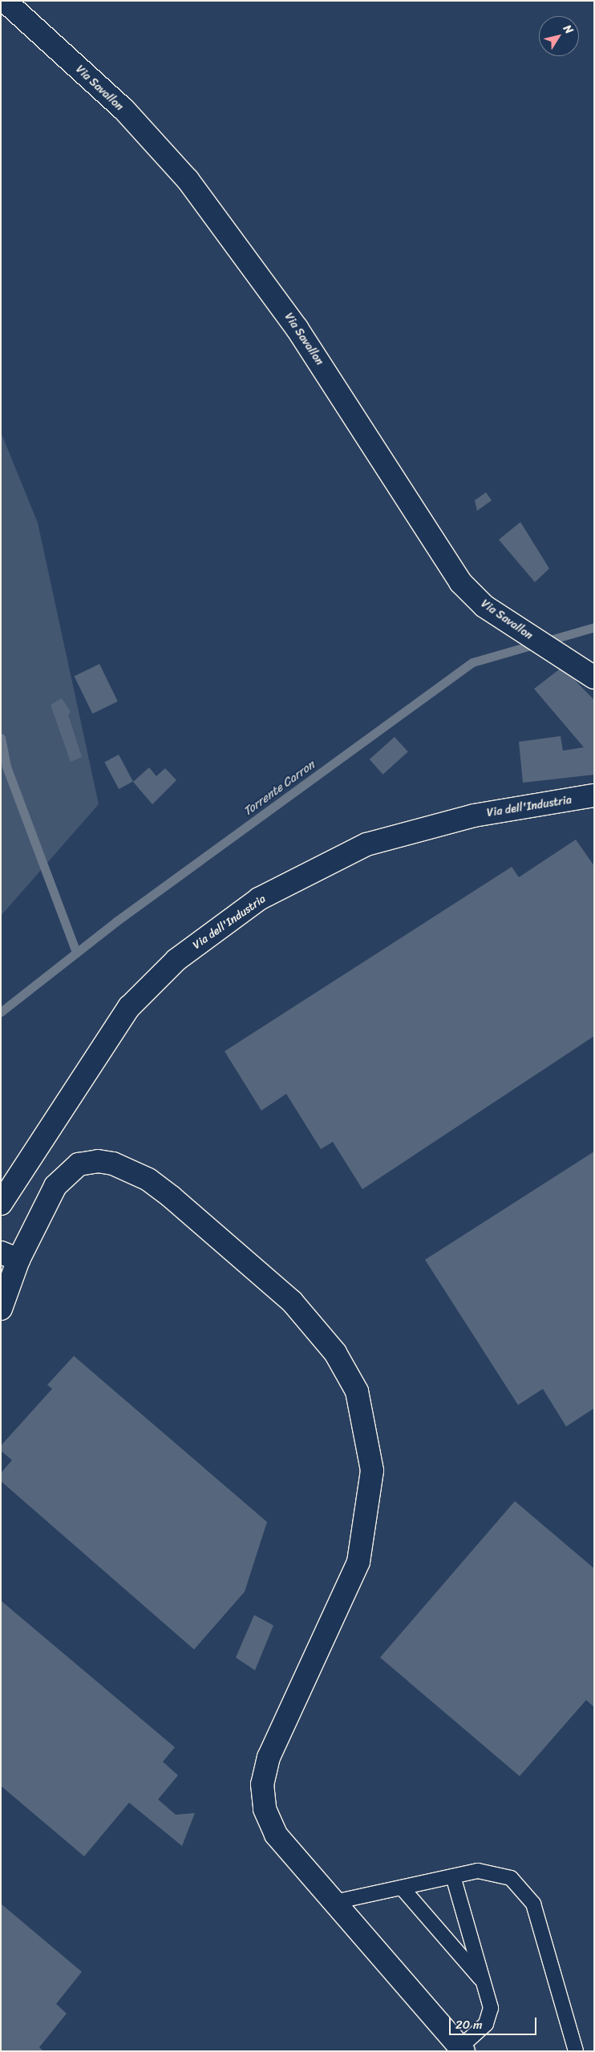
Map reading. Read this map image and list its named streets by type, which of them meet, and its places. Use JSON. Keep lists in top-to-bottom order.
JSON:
{
  "streets": {
    "street": ["Via Savallon", "Via dell'Industria"]
  },
  "water": ["Torrente Carron"],
  "scale_bar": "20 m",
  "north": "top right"
}
